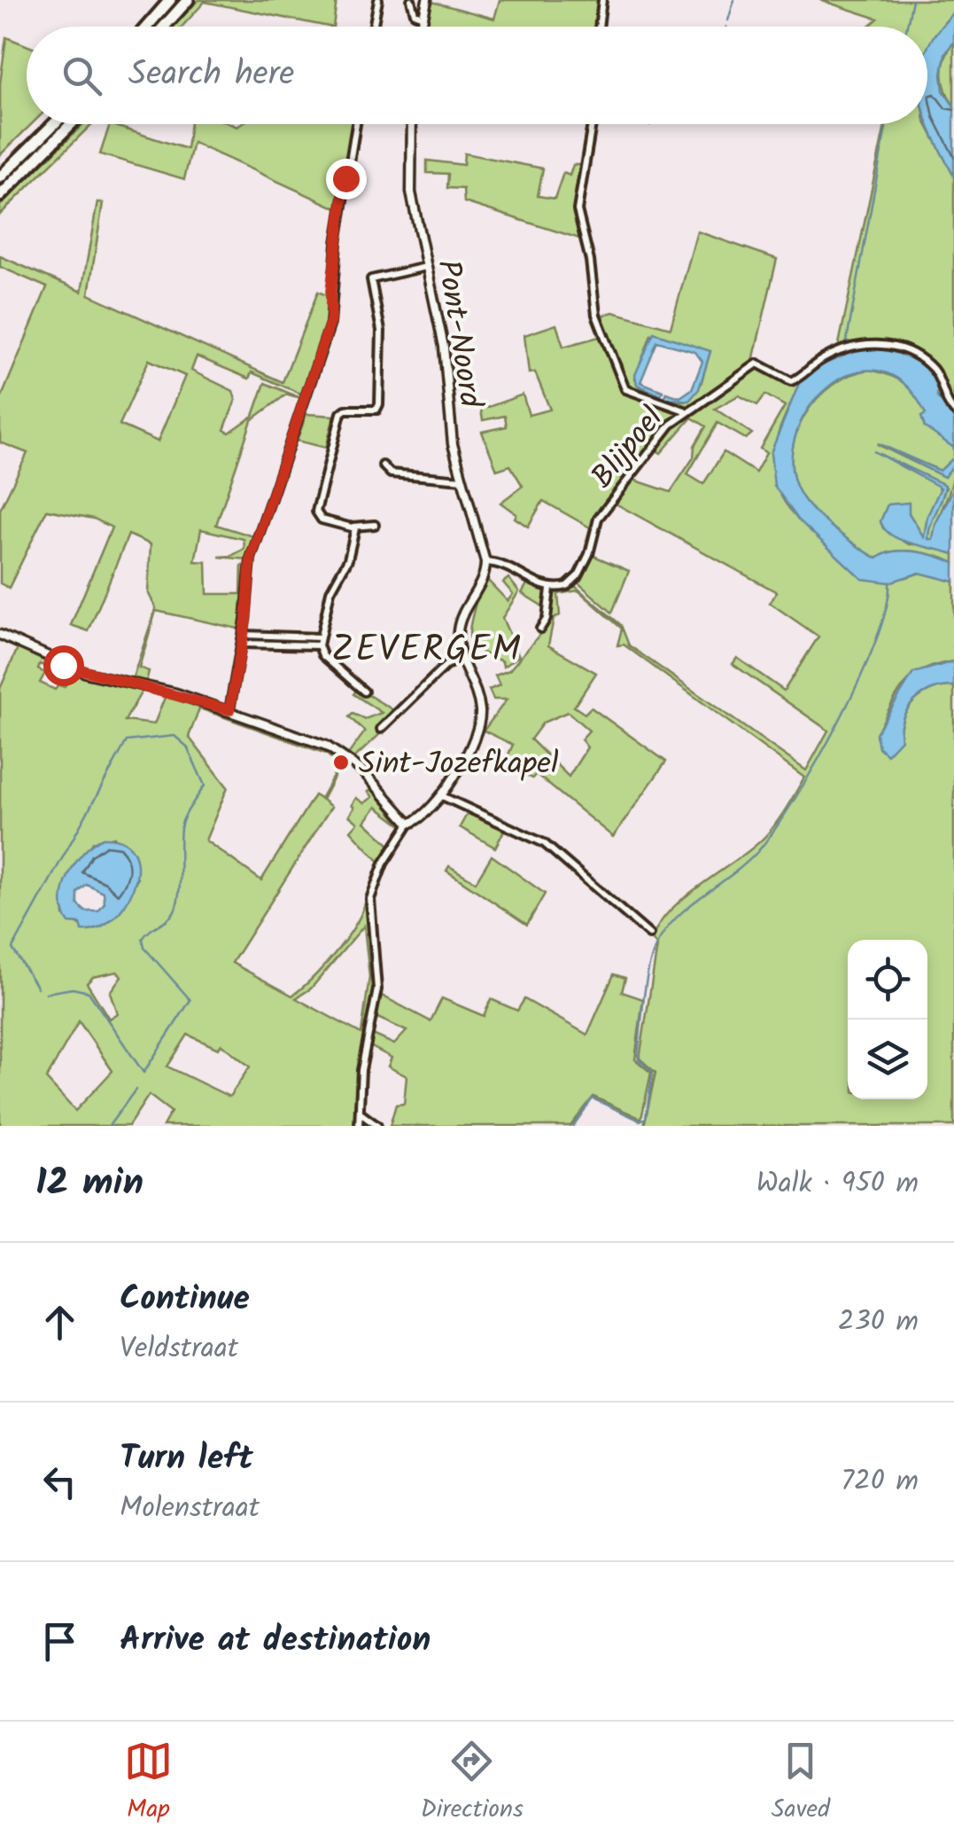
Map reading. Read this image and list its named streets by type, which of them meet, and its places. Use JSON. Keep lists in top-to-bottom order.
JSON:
{
  "streets": {
    "street": ["Pont-Noord", "Blijpoel"]
  },
  "districts": ["ZEVERGEM"],
  "places": ["Sint-Jozefkapel"],
  "page": {
    "search": "Search here",
    "heading": ["12 min", "Walk · 950 m"],
    "list": [
      ["Continue", "Veldstraat", "230 m"],
      ["Turn left", "Molenstraat", "720 m"],
      "Arrive at destination"
    ],
    "nav": ["Map", "Directions", "Saved"]
  }
}
